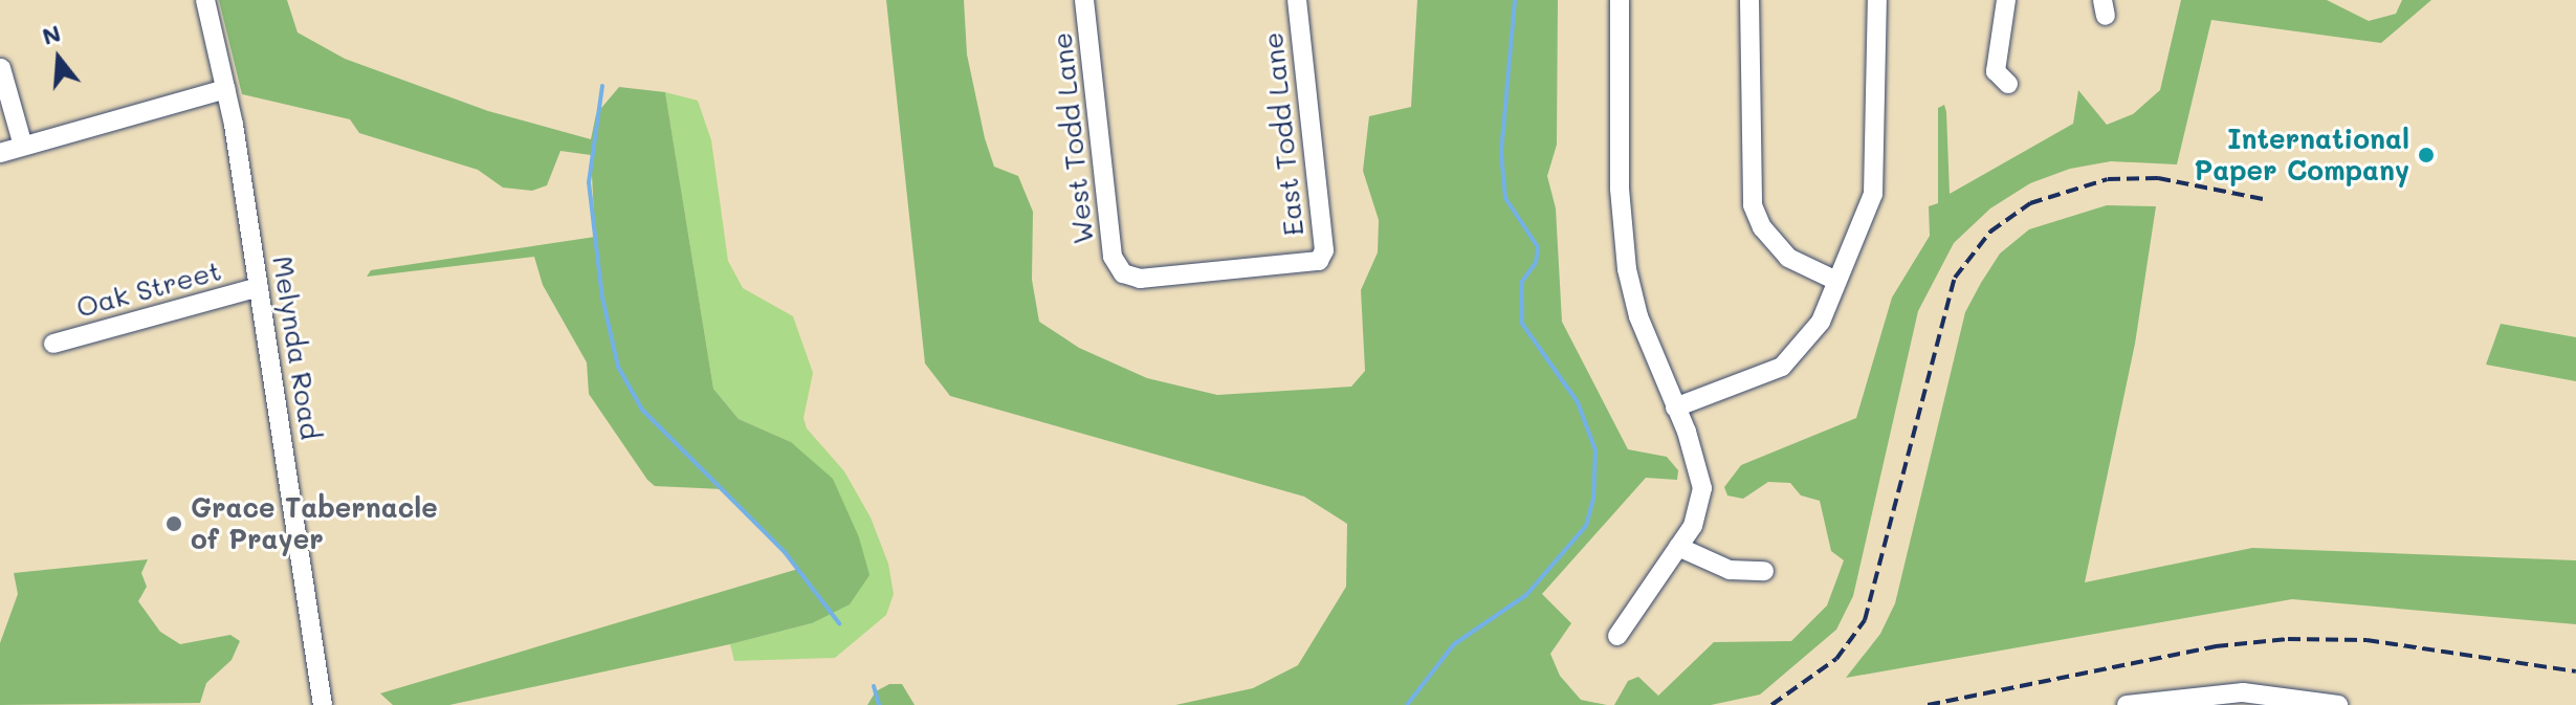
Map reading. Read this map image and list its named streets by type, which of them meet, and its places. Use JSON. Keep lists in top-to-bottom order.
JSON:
{
  "streets": {
    "street": [
      "East Todd Lane",
      "West Todd Lane",
      "Oak Street",
      "Melynda Road"
    ]
  },
  "crossings": [
    ["East Todd Lane", "West Todd Lane"],
    ["Oak Street", "Melynda Road"]
  ],
  "places": ["International Paper Company", "Grace Tabernacle of Prayer"],
  "north": "top"
}
